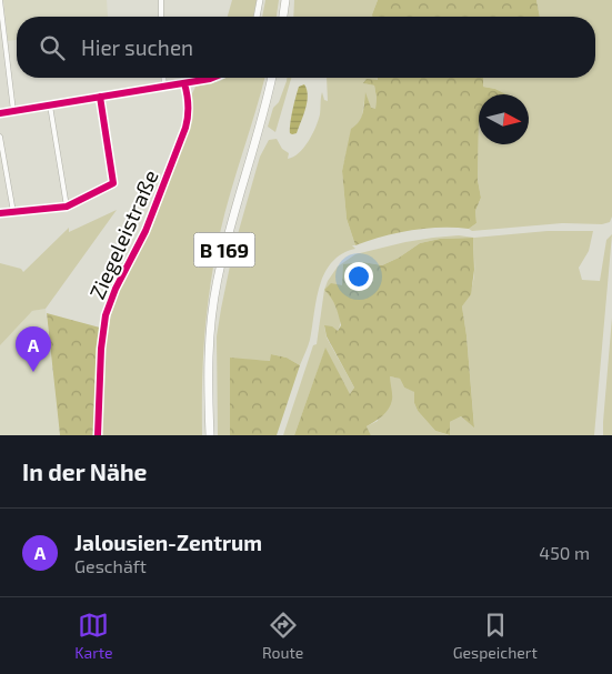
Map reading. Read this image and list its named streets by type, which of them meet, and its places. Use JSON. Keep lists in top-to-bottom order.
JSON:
{
  "streets": {
    "highway": ["B 169"],
    "street": ["Ziegeleistraße"]
  },
  "north": "right",
  "page": {
    "search": "Hier suchen",
    "pins": "A",
    "heading": "In der Nähe",
    "list": [
      {
        "mark": "A",
        "name": "Jalousien-Zentrum",
        "note": "Geschäft",
        "value": "450 m"
      }
    ],
    "nav": ["Karte", "Route", "Gespeichert"]
  }
}
